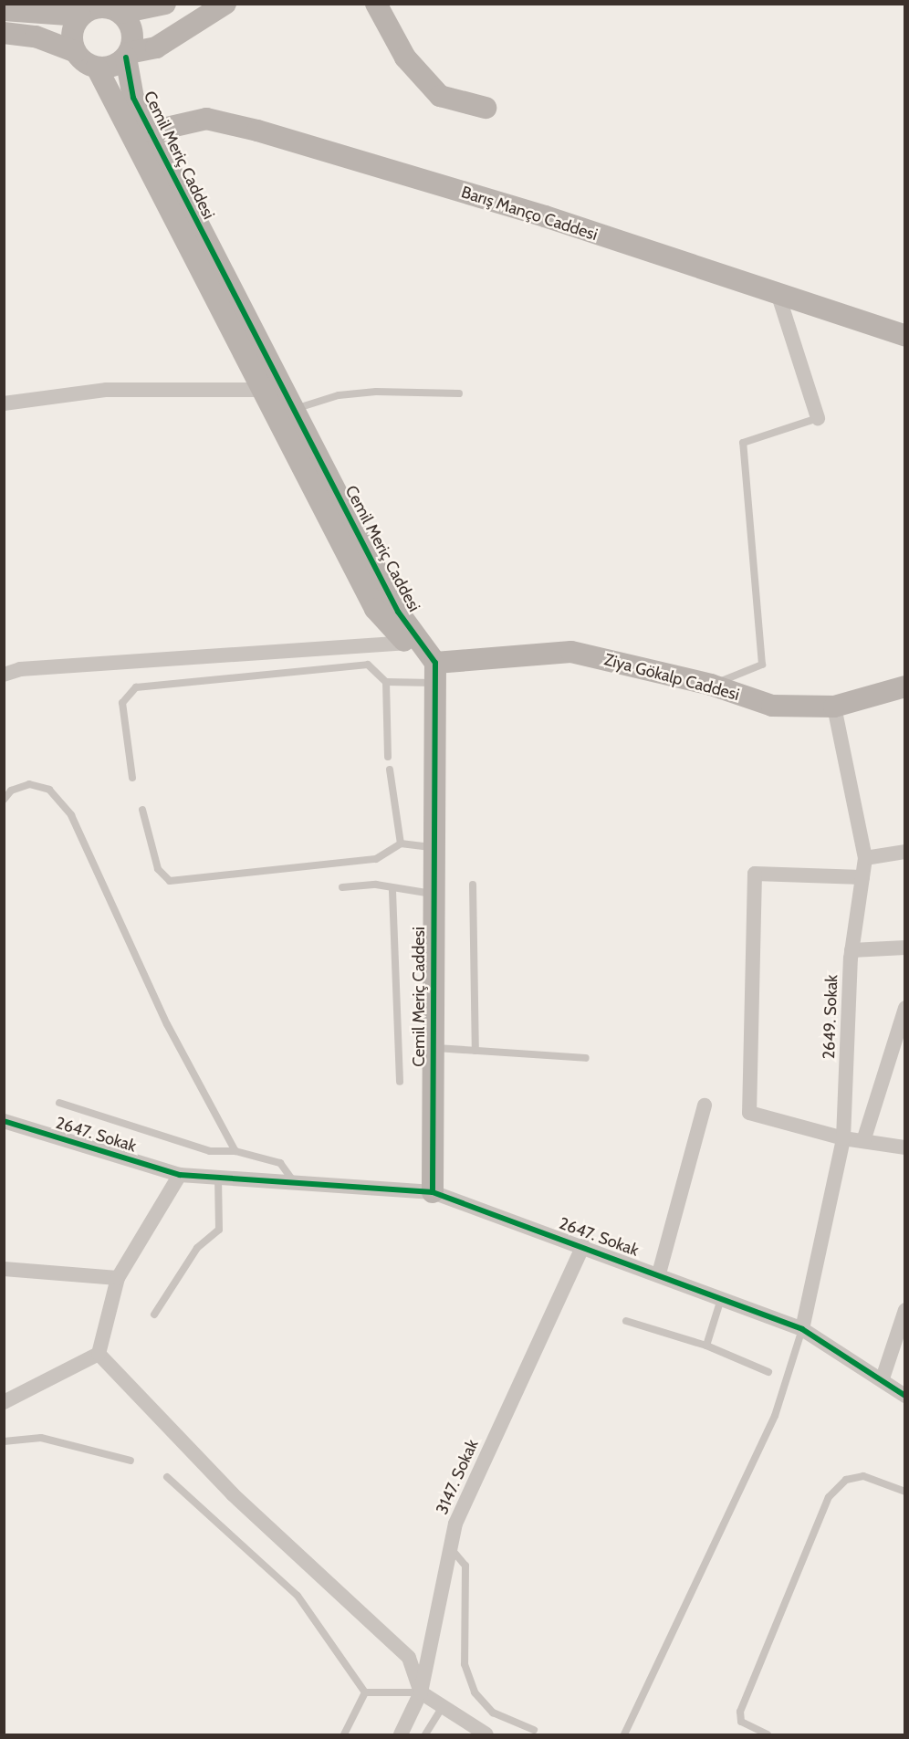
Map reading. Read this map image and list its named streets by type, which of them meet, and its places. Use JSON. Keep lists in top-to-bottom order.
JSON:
{
  "streets": {
    "street": [
      "Cemil Meriç Caddesi",
      "Barış Manço Caddesi",
      "Ziya Gökalp Caddesi",
      "2649. Sokak",
      "2647. Sokak",
      "3147. Sokak"
    ]
  },
  "crossings": [
    ["Cemil Meriç Caddesi", "Barış Manço Caddesi"],
    ["Cemil Meriç Caddesi", "Ziya Gökalp Caddesi"],
    ["Cemil Meriç Caddesi", "2647. Sokak"],
    ["Ziya Gökalp Caddesi", "2649. Sokak"],
    ["2649. Sokak", "2647. Sokak"],
    ["2647. Sokak", "3147. Sokak"]
  ]
}
